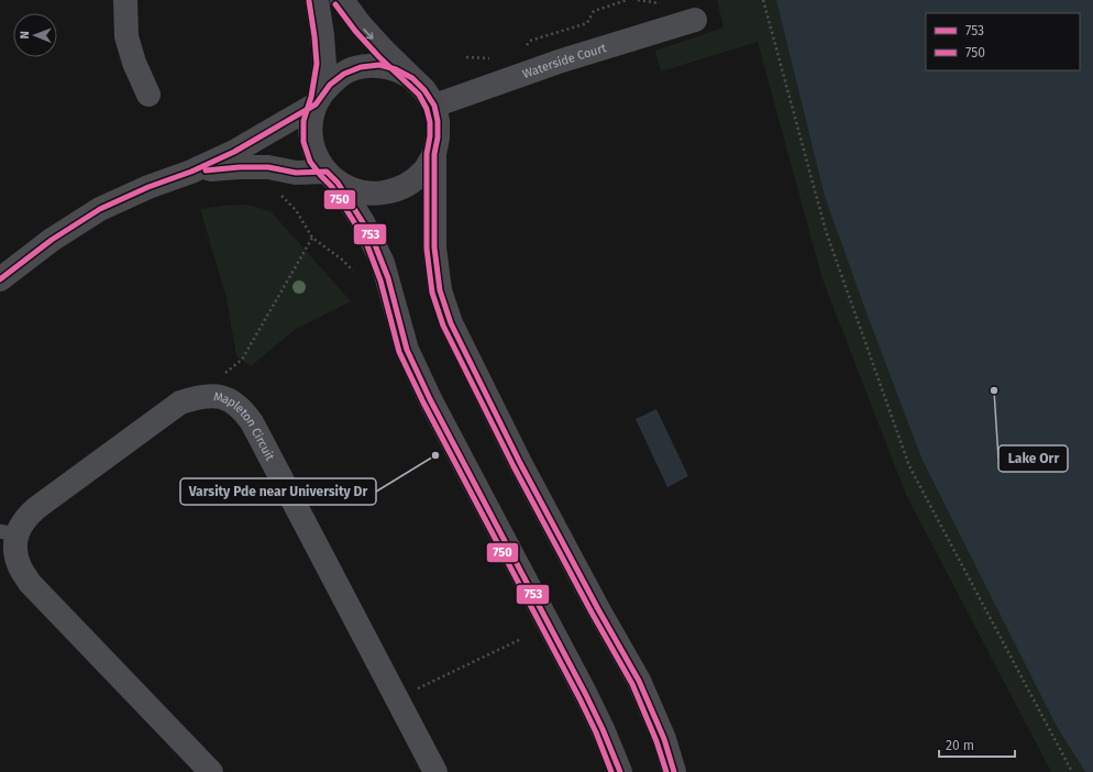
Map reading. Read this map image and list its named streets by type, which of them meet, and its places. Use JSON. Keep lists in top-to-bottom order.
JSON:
{
  "streets": {
    "street": ["Waterside Court", "Mapleton Circuit"]
  },
  "places": ["Lake Orr", "Varsity Pde near University Dr"],
  "lines": ["transit line 750", "transit line 753"],
  "legend": ["753", "750"],
  "scale_bar": "20 m",
  "north": "left"
}
